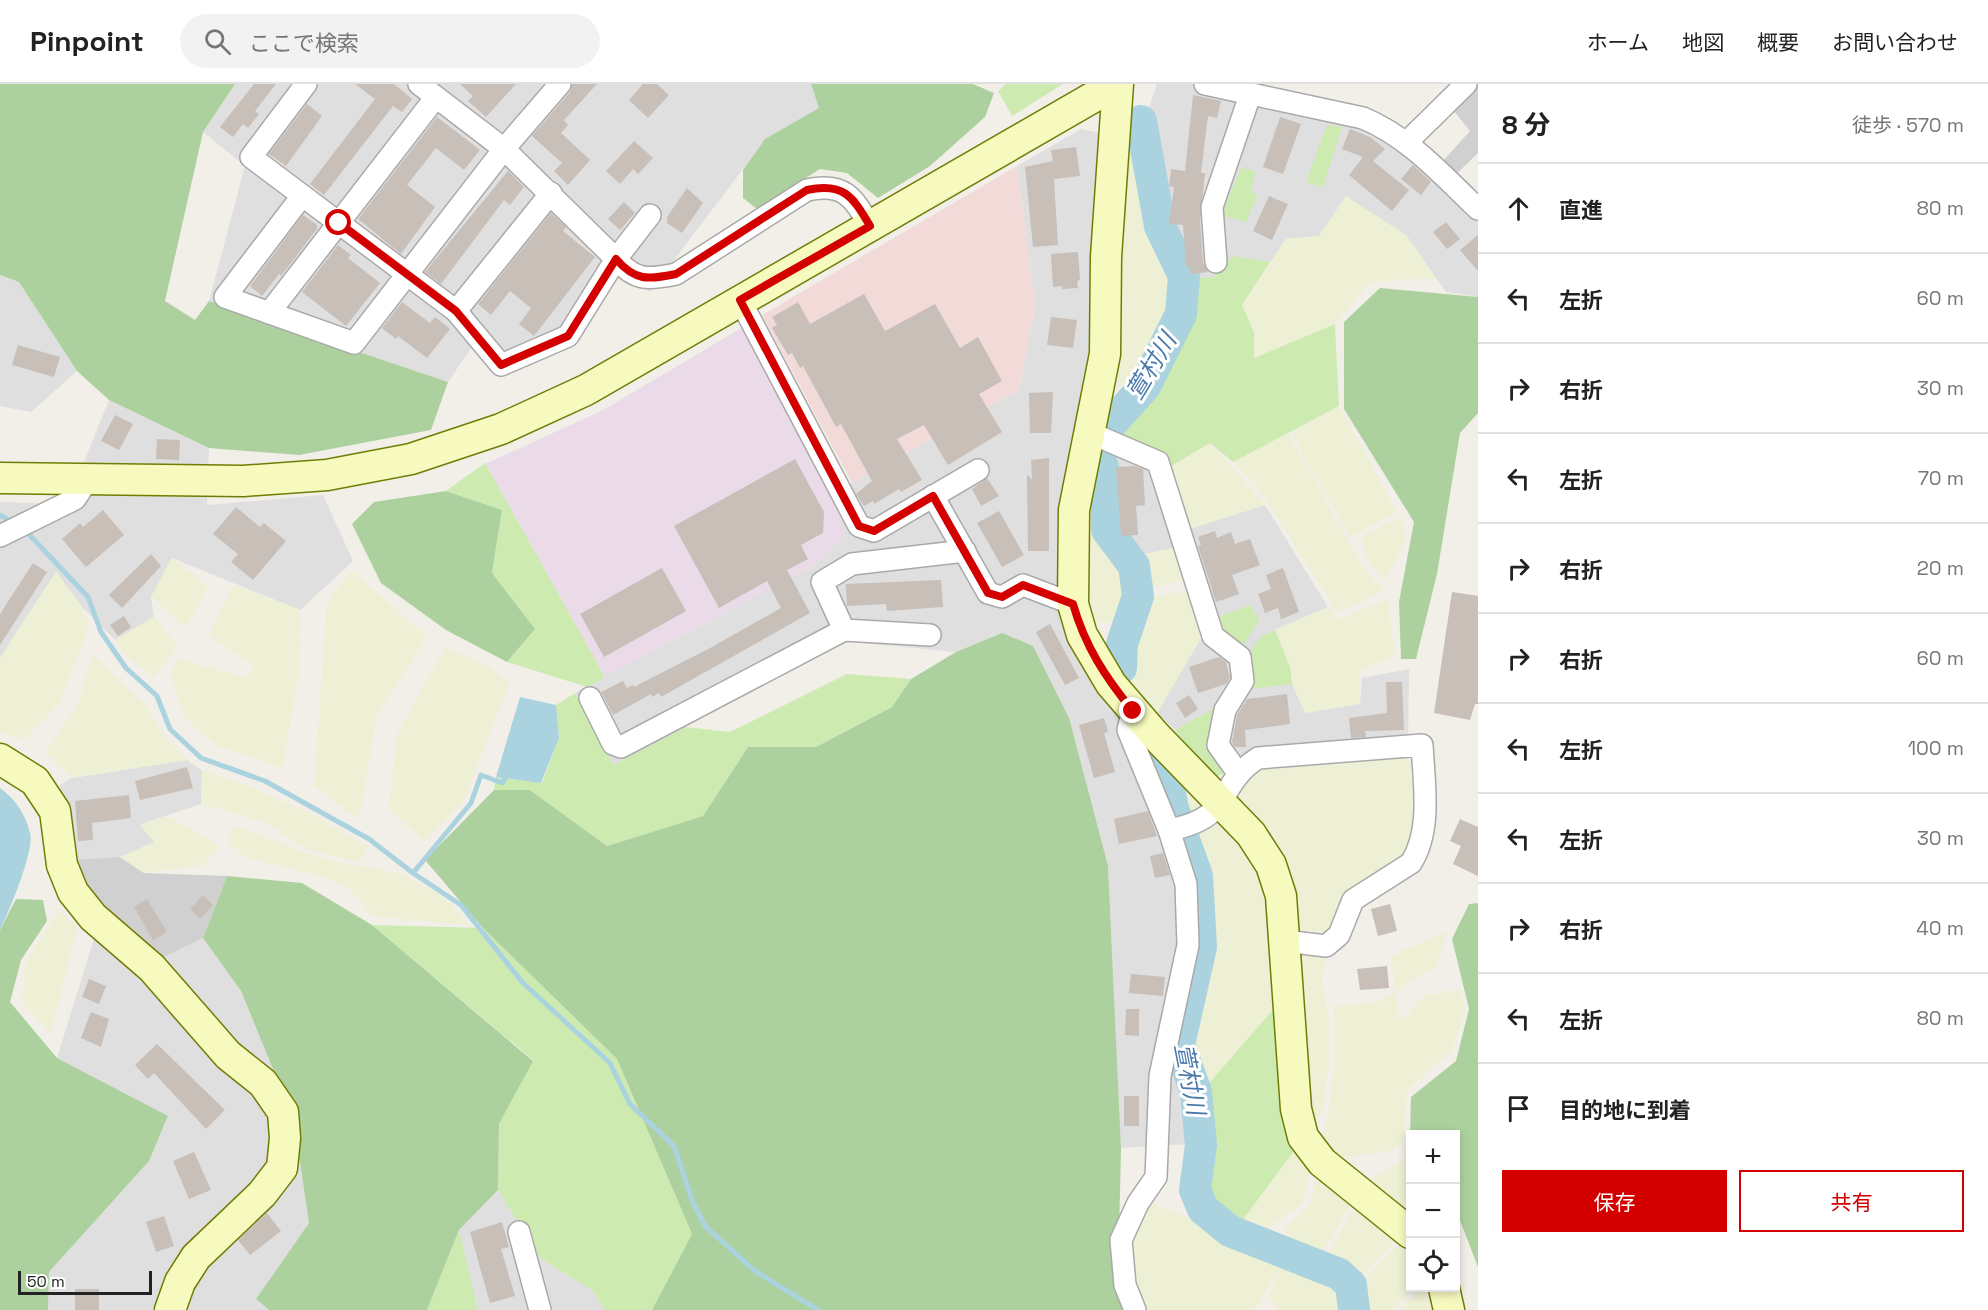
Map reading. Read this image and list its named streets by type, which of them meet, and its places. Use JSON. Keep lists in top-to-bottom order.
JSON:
{
  "water": ["萱村川"],
  "scale_bar": "50 m",
  "page": {
    "header": "Pinpoint",
    "search": "ここで検索",
    "nav": [
      "ホーム",
      "地図",
      "概要",
      "お問い合わせ"
    ],
    "heading": ["8 分", "徒歩 · 570 m"],
    "list": [
      ["直進", "80 m"],
      ["左折", "60 m"],
      ["右折", "30 m"],
      ["左折", "70 m"],
      ["右折", "20 m"],
      ["右折", "60 m"],
      ["左折", "100 m"],
      ["左折", "30 m"],
      ["右折", "40 m"],
      ["左折", "80 m"],
      "目的地に到着"
    ],
    "map_buttons": ["+", "−"],
    "buttons": ["保存", "共有"],
    "scale": "50 m"
  }
}
